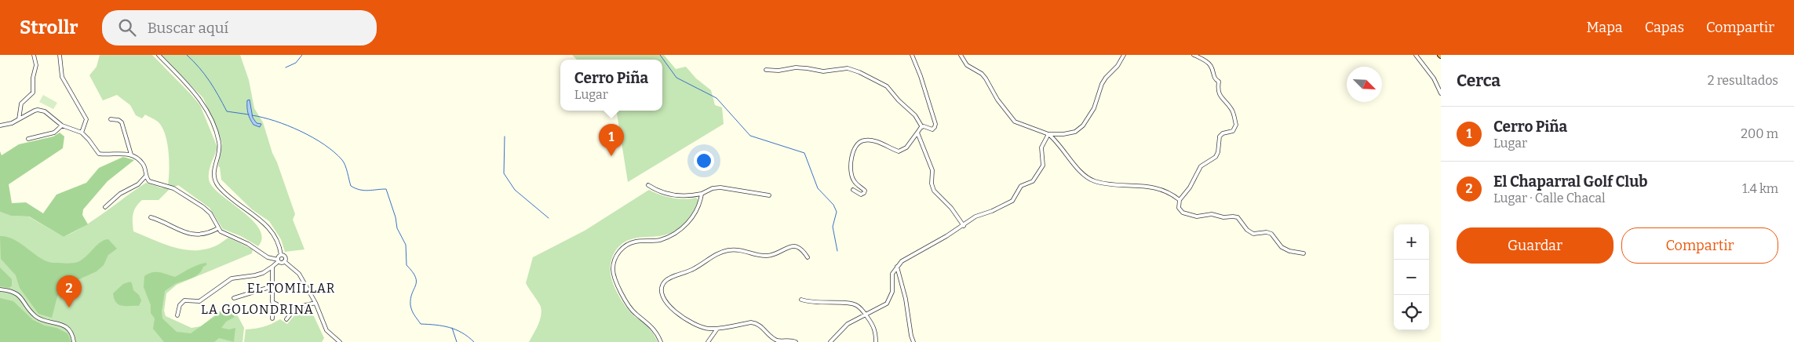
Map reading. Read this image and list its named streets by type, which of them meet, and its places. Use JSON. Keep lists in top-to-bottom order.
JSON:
{
  "districts": ["EL TOMILLAR", "LA GOLONDRINA"],
  "north": "bottom right",
  "page": {
    "header": "Strollr",
    "search": "Buscar aquí",
    "nav": ["Mapa", "Capas", "Compartir"],
    "heading": ["Cerca", "2 resultados"],
    "popup": ["Cerro Piña", "Lugar"],
    "list": [
      {
        "mark": "1",
        "name": "Cerro Piña",
        "note": "Lugar",
        "value": "200 m"
      },
      {
        "mark": "2",
        "name": "El Chaparral Golf Club",
        "note": "Lugar · Calle Chacal",
        "value": "1.4 km"
      }
    ],
    "pins": ["1", "2"],
    "buttons": ["Guardar", "Compartir"],
    "map_buttons": ["+", "−"]
  }
}
